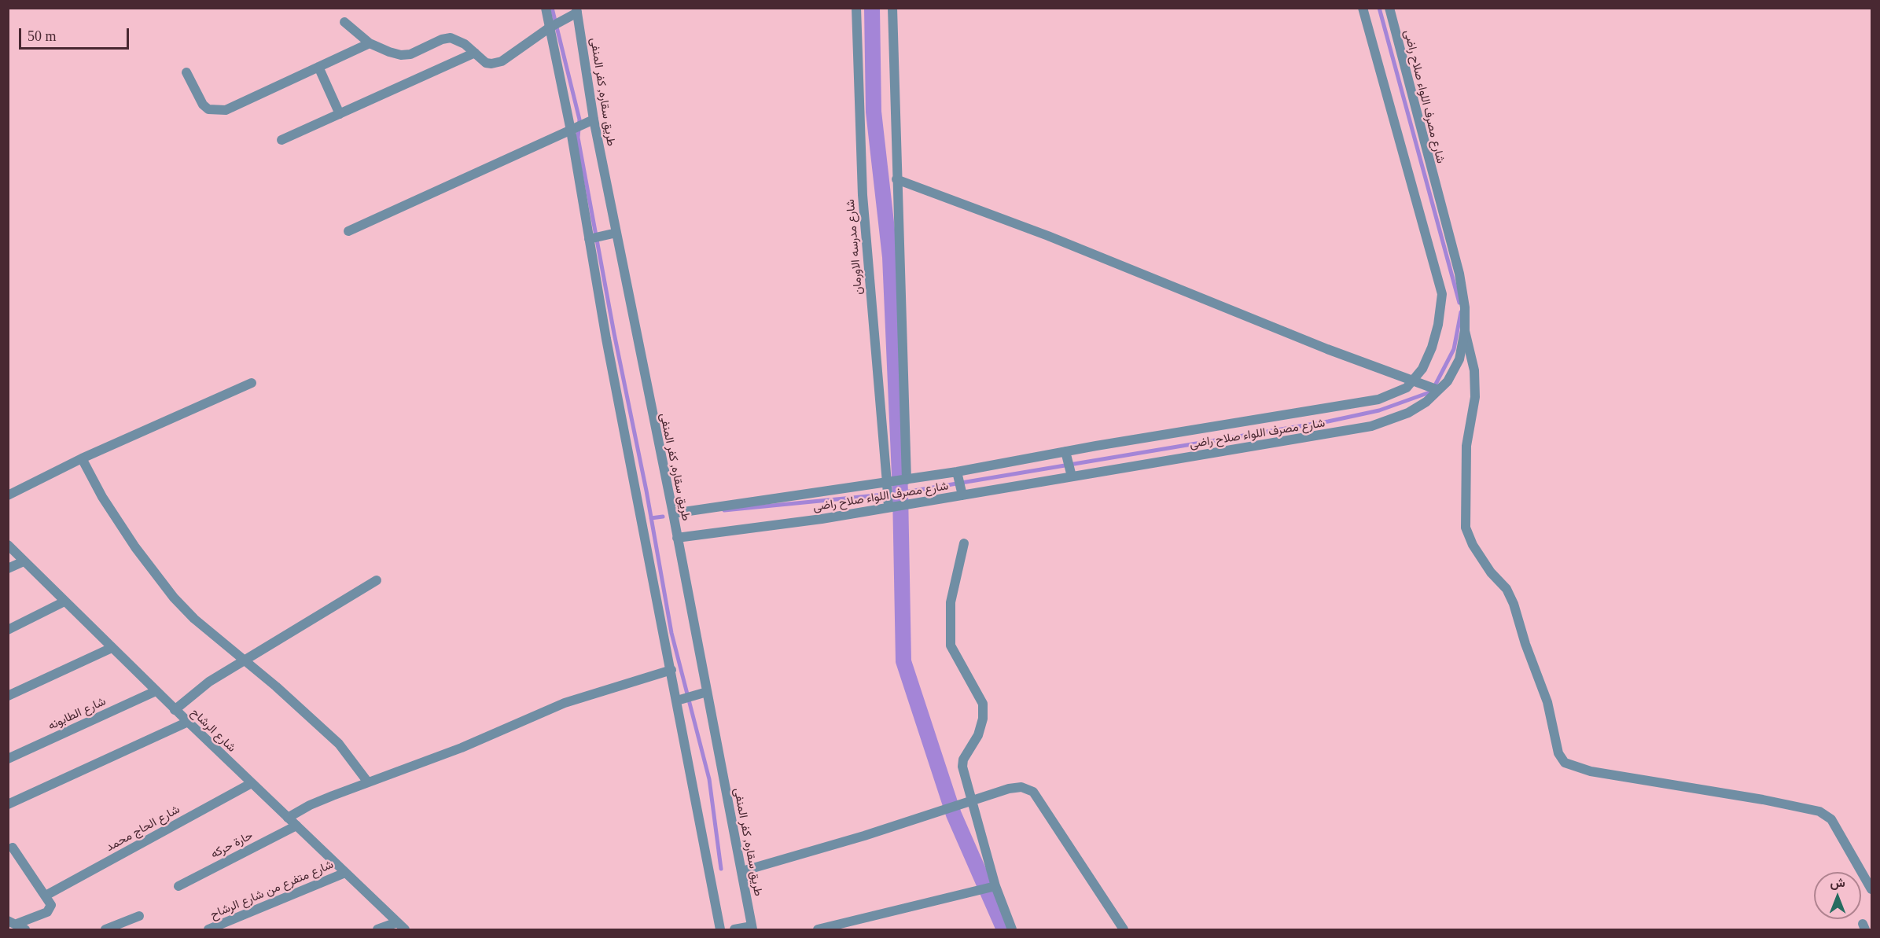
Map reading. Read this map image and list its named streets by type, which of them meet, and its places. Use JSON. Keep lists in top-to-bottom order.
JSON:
{
  "streets": {
    "street": [
      "طريق سقاره, كفر المنفى",
      "شارع مصرف اللواء صلاح راضى",
      "شارع مدرسه الاورمان",
      "شارع الطابونه",
      "شارع الرشاح",
      "شارع الحاج محمد",
      "حارة حركه",
      "شارع متفرع من شارع الرشاح"
    ]
  },
  "crossings": [
    ["طريق سقاره, كفر المنفى", "شارع مصرف اللواء صلاح راضى"],
    ["شارع مصرف اللواء صلاح راضى", "شارع مدرسه الاورمان"],
    ["شارع الطابونه", "شارع الرشاح"],
    ["شارع الرشاح", "شارع الحاج محمد"],
    ["شارع الرشاح", "حارة حركه"],
    ["شارع الرشاح", "شارع متفرع من شارع الرشاح"]
  ],
  "scale_bar": "50 m",
  "north": "top"
}
